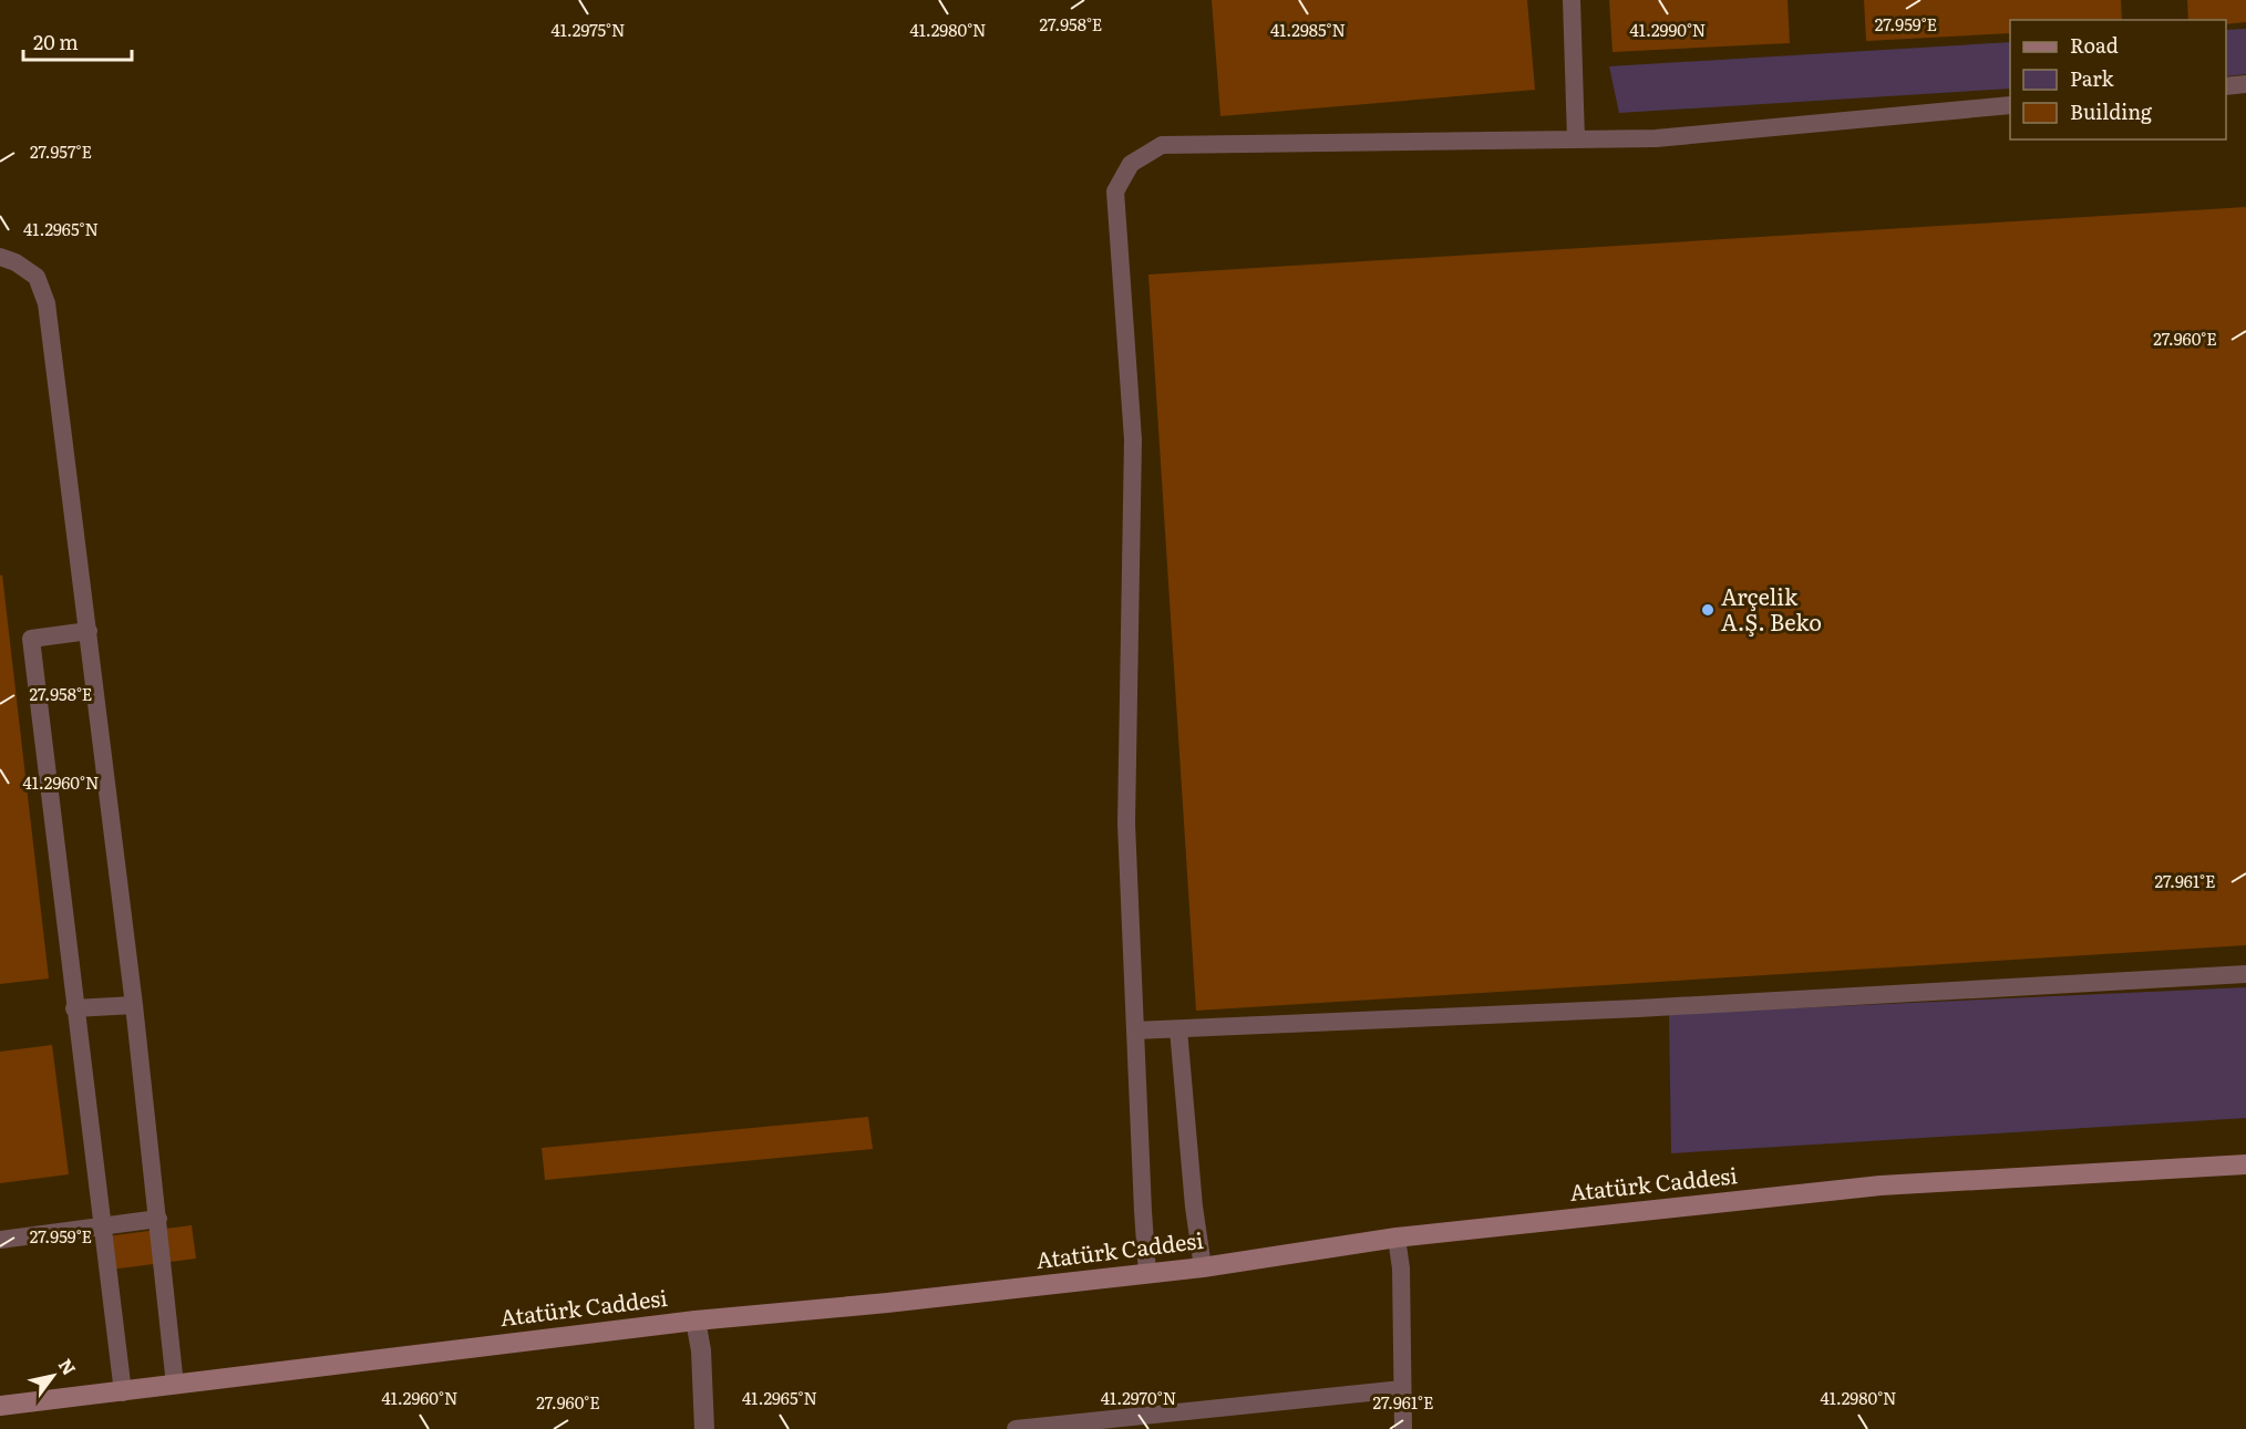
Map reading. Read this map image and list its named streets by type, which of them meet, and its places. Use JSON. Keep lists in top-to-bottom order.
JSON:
{
  "streets": {
    "street": ["Atatürk Caddesi"]
  },
  "places": ["Arçelik A.Ş. Beko"],
  "legend": ["Road", "Park", "Building"],
  "scale_bar": "20 m",
  "north": "top right",
  "coordinates": [
    "27.958°E",
    "27.959°E",
    "41.2975°N",
    "41.2980°N",
    "41.2985°N",
    "41.2990°N",
    "27.957°E",
    "41.2965°N",
    "27.960°E",
    "41.2960°N",
    "27.961°E",
    "41.2970°N"
  ]
}
